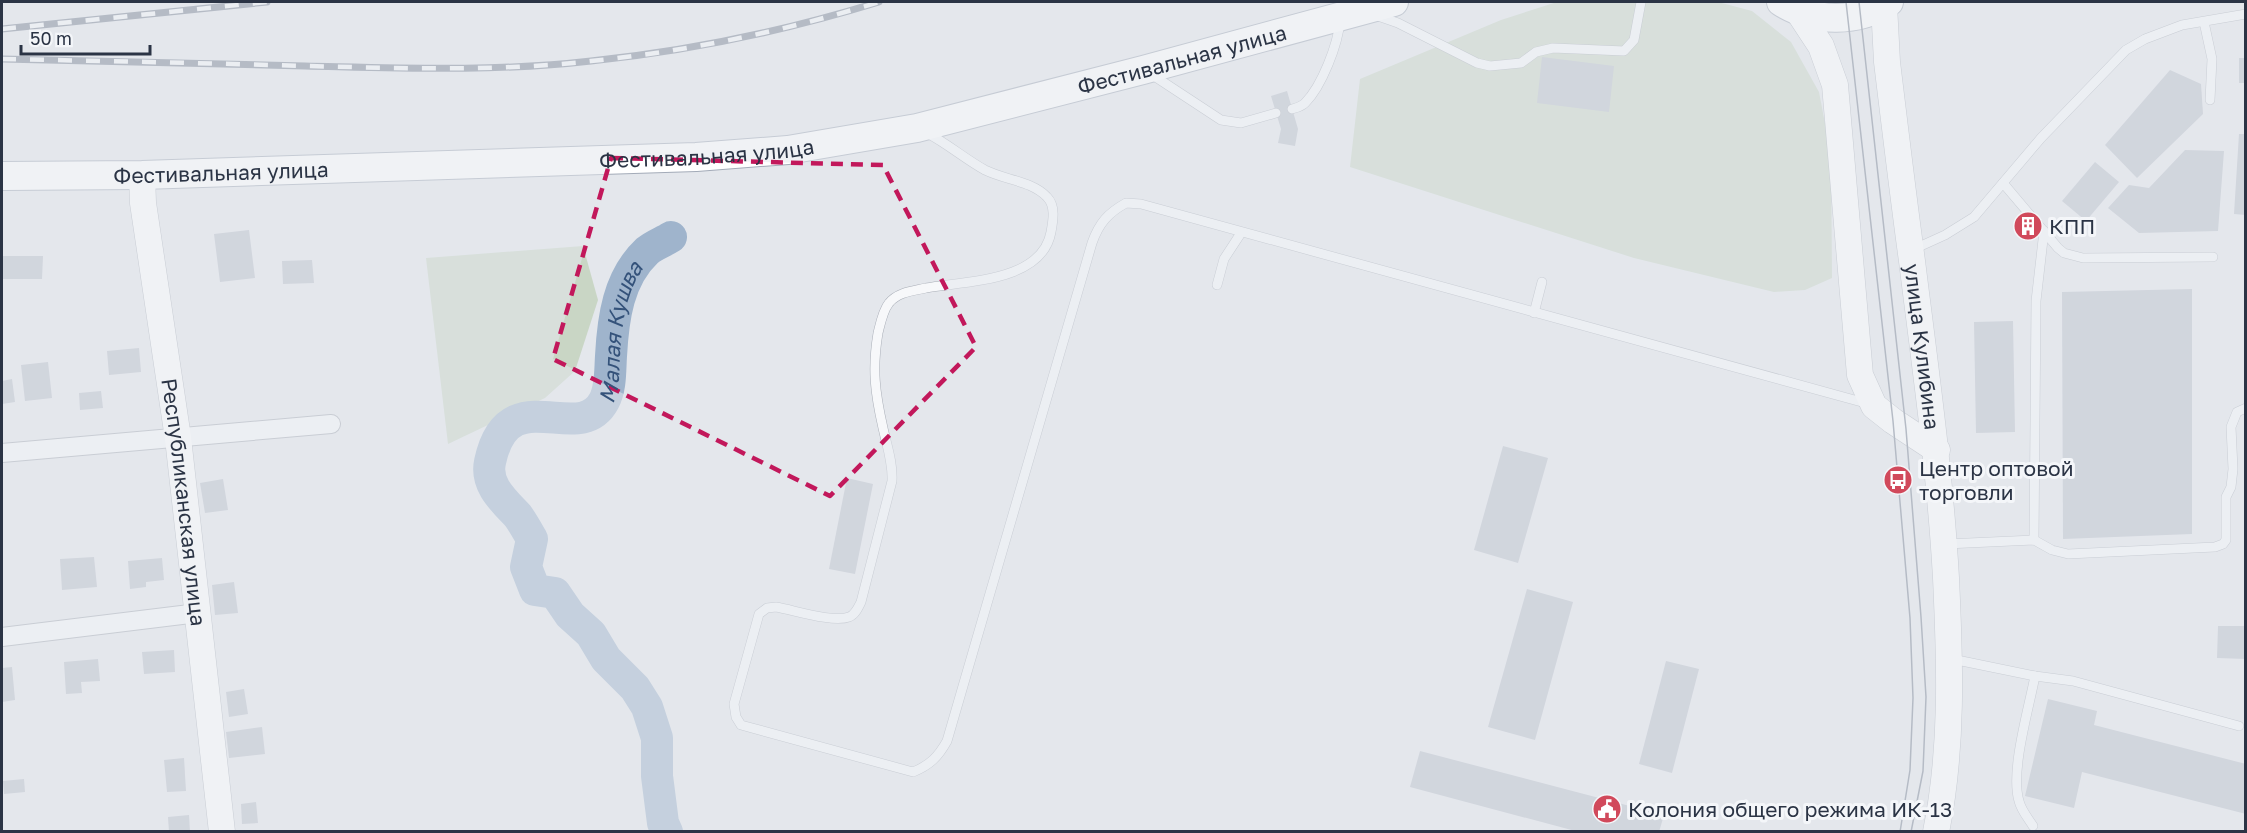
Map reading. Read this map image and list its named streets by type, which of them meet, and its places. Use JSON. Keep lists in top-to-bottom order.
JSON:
{
  "streets": {
    "main road": ["Фестивальная улица"],
    "street": ["улица Кулибина", "Республиканская улица"]
  },
  "crossings": [
    ["Фестивальная улица", "Республиканская улица"]
  ],
  "water": ["Малая Кушва"],
  "places": {
    "building": ["КПП"],
    "bus stop": ["Центр оптовой торговли"],
    "public building": ["Колония общего режима ИК-13"]
  },
  "scale_bar": "50 m"
}
